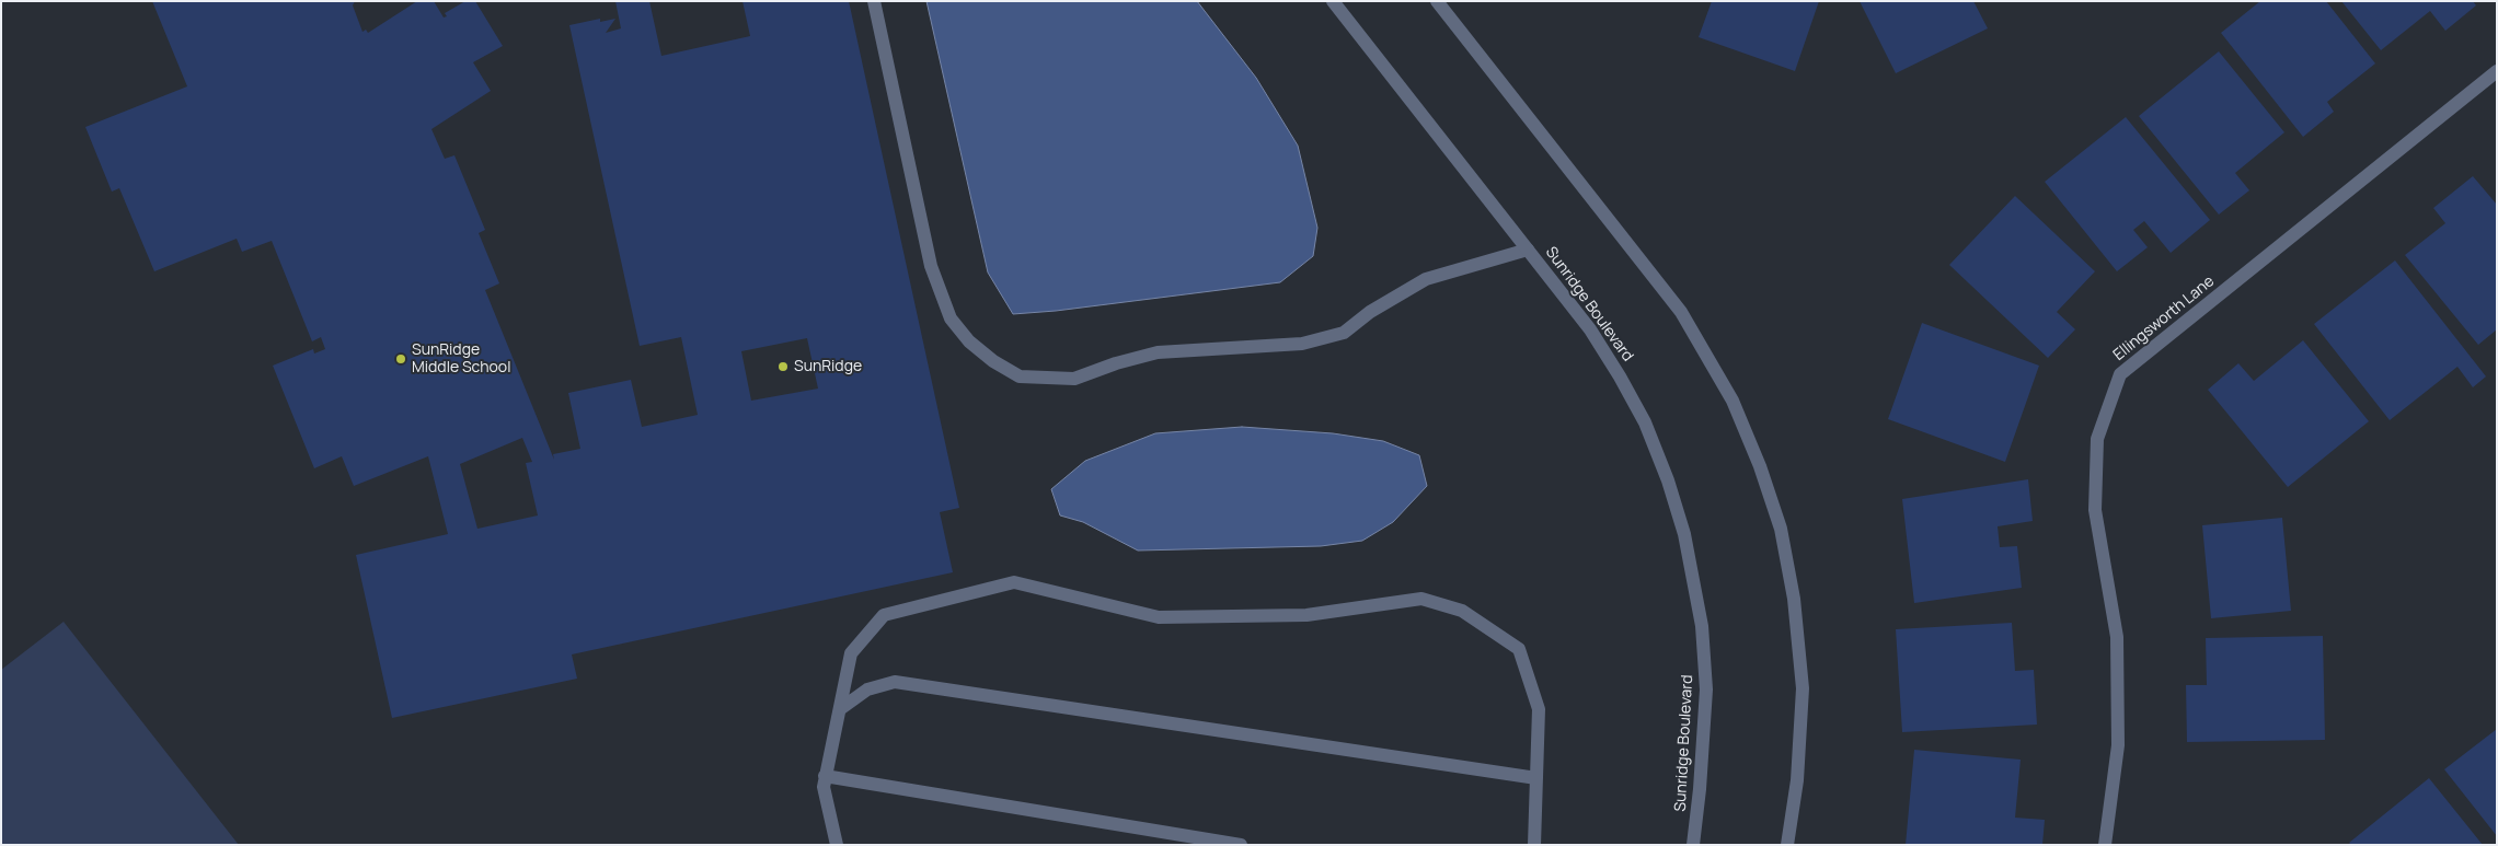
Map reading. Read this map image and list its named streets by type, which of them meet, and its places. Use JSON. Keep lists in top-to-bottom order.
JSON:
{
  "streets": {
    "street": ["Sunridge Boulevard", "Ellingsworth Lane"]
  },
  "places": ["SunRidge Middle School", "SunRidge"]
}
